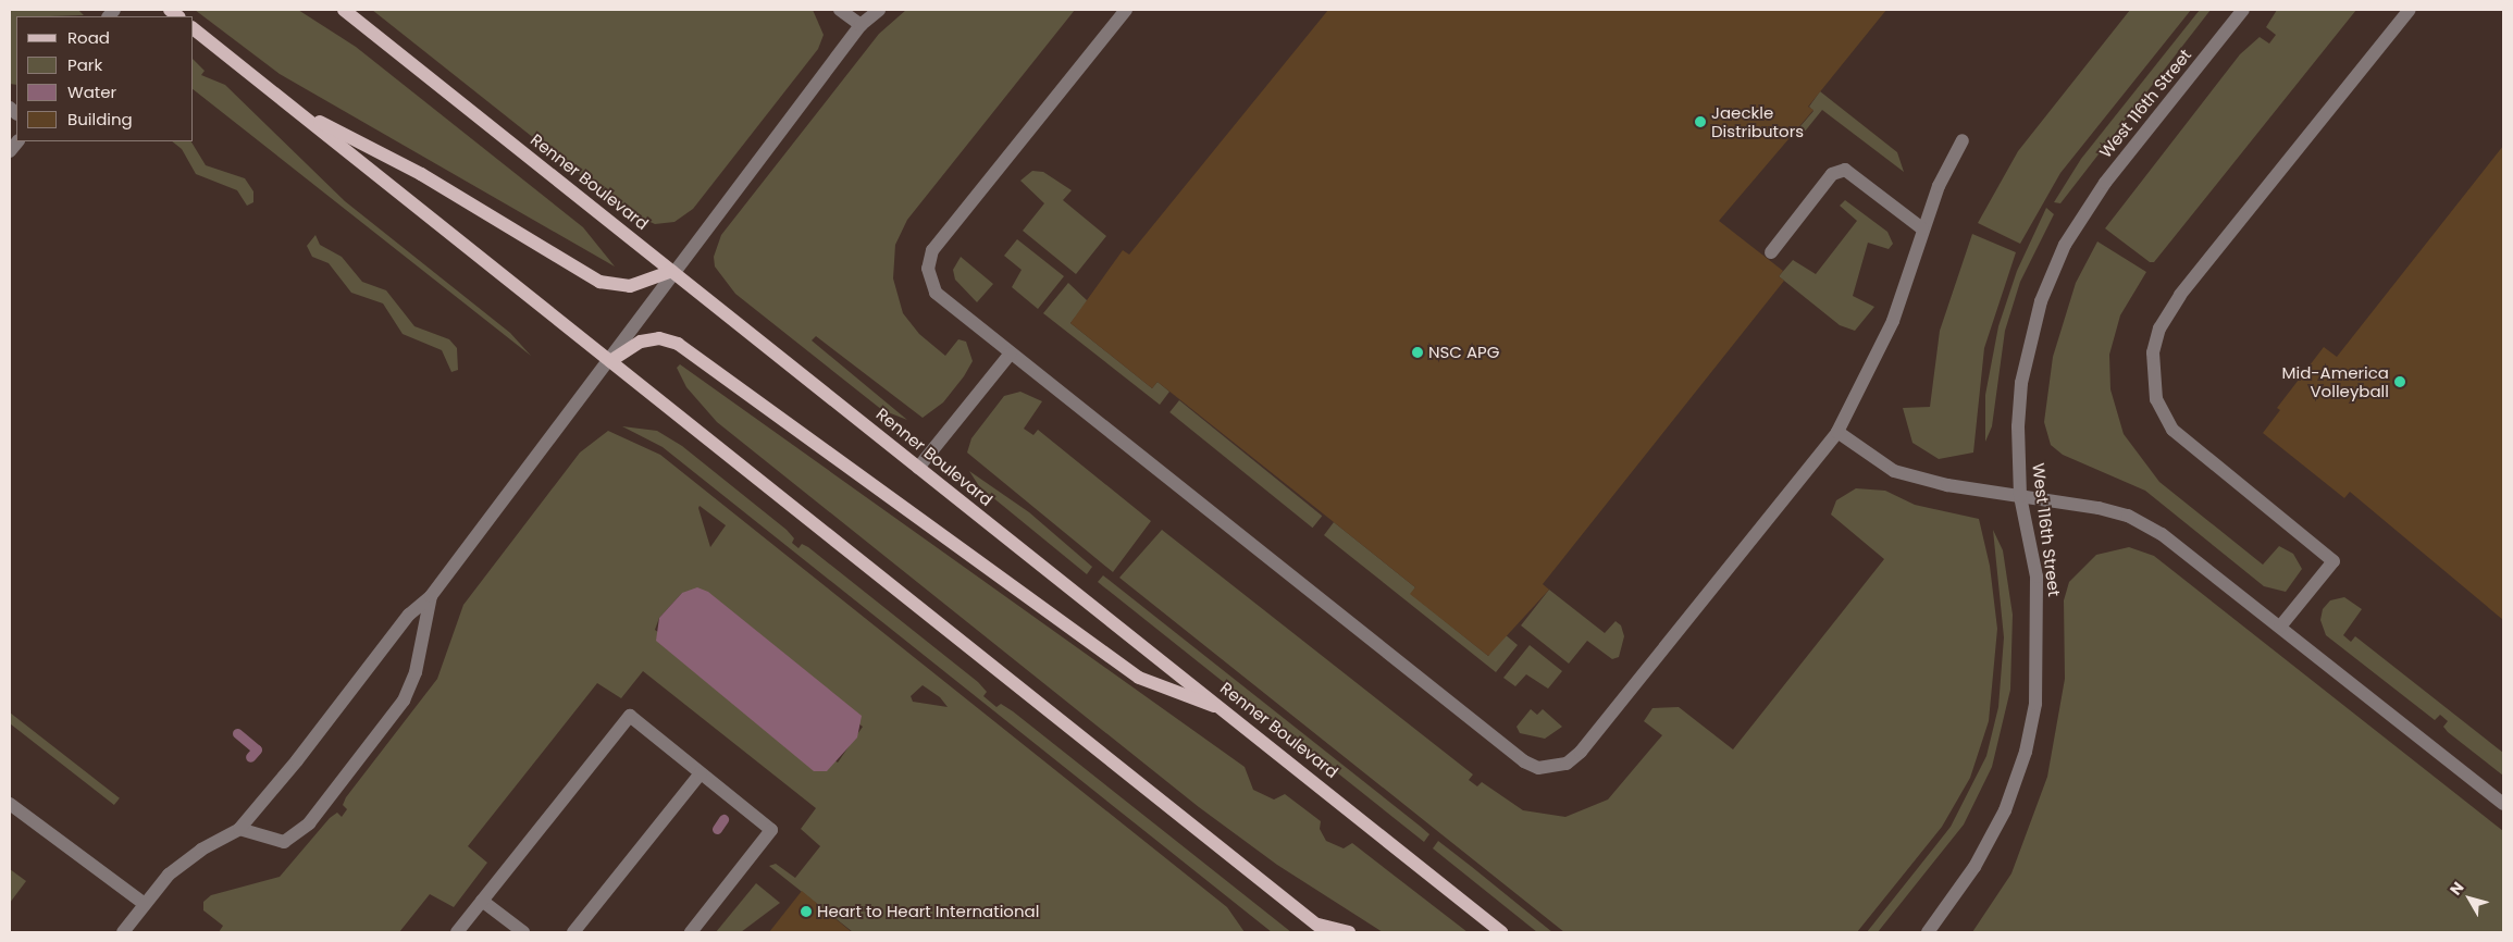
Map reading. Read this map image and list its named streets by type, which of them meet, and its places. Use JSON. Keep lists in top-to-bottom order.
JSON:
{
  "streets": {
    "main road": ["Renner Boulevard"],
    "street": ["West 116th Street"]
  },
  "places": [
    "Jaeckle Distributors",
    "NSC APG",
    "Mid-America Volleyball",
    "Heart to Heart International"
  ],
  "legend": [
    "Road",
    "Park",
    "Water",
    "Building"
  ],
  "north": "top left"
}
